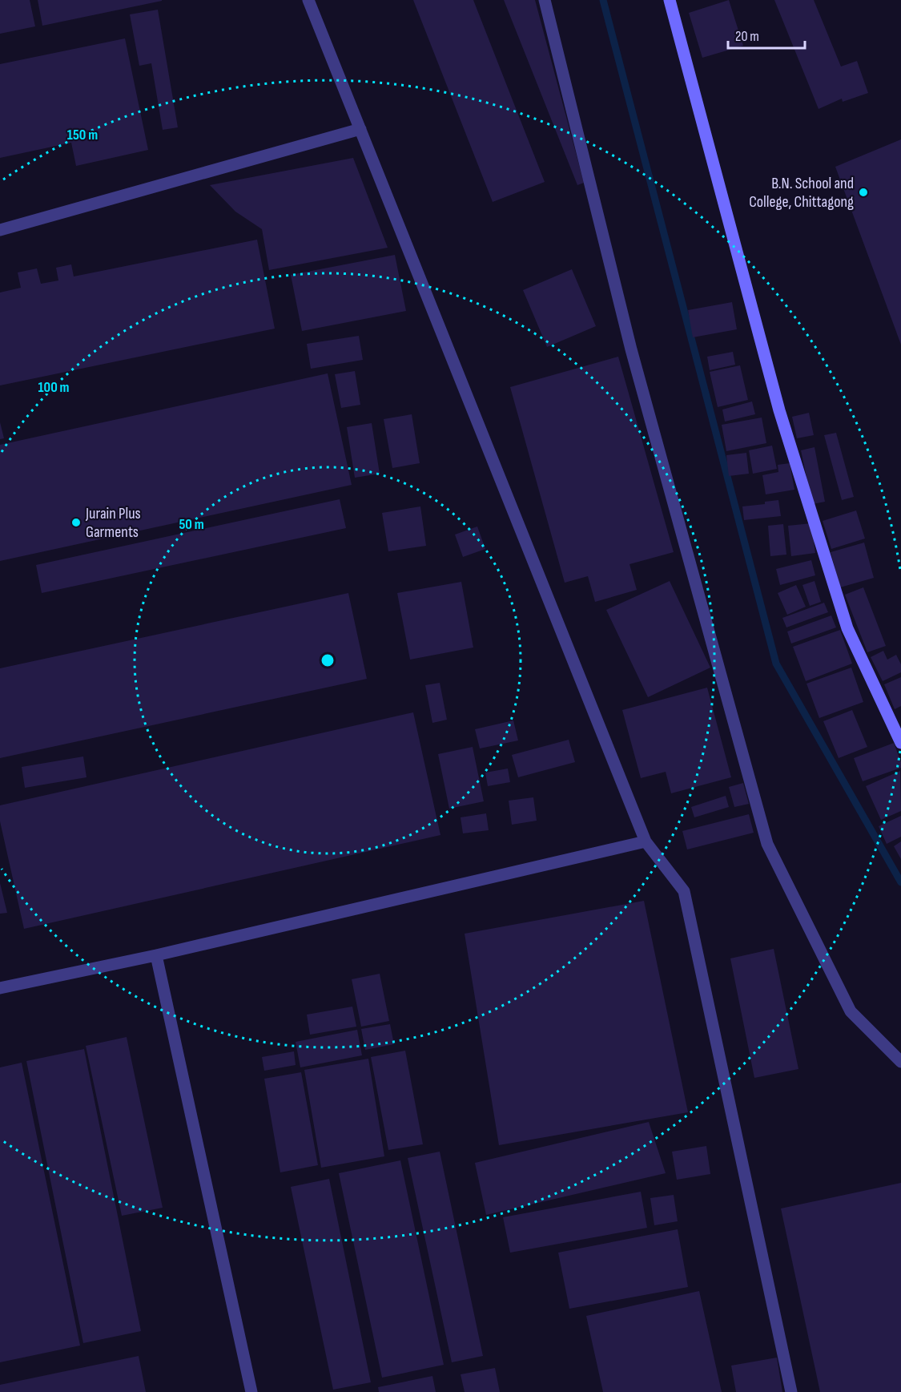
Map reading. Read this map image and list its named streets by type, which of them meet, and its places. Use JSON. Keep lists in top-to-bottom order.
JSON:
{
  "places": ["B.N. School and College, Chittagong", "Jurain Plus Garments"],
  "scale_bar": "20 m",
  "rings": ["150 m", "100 m", "50 m"]
}
